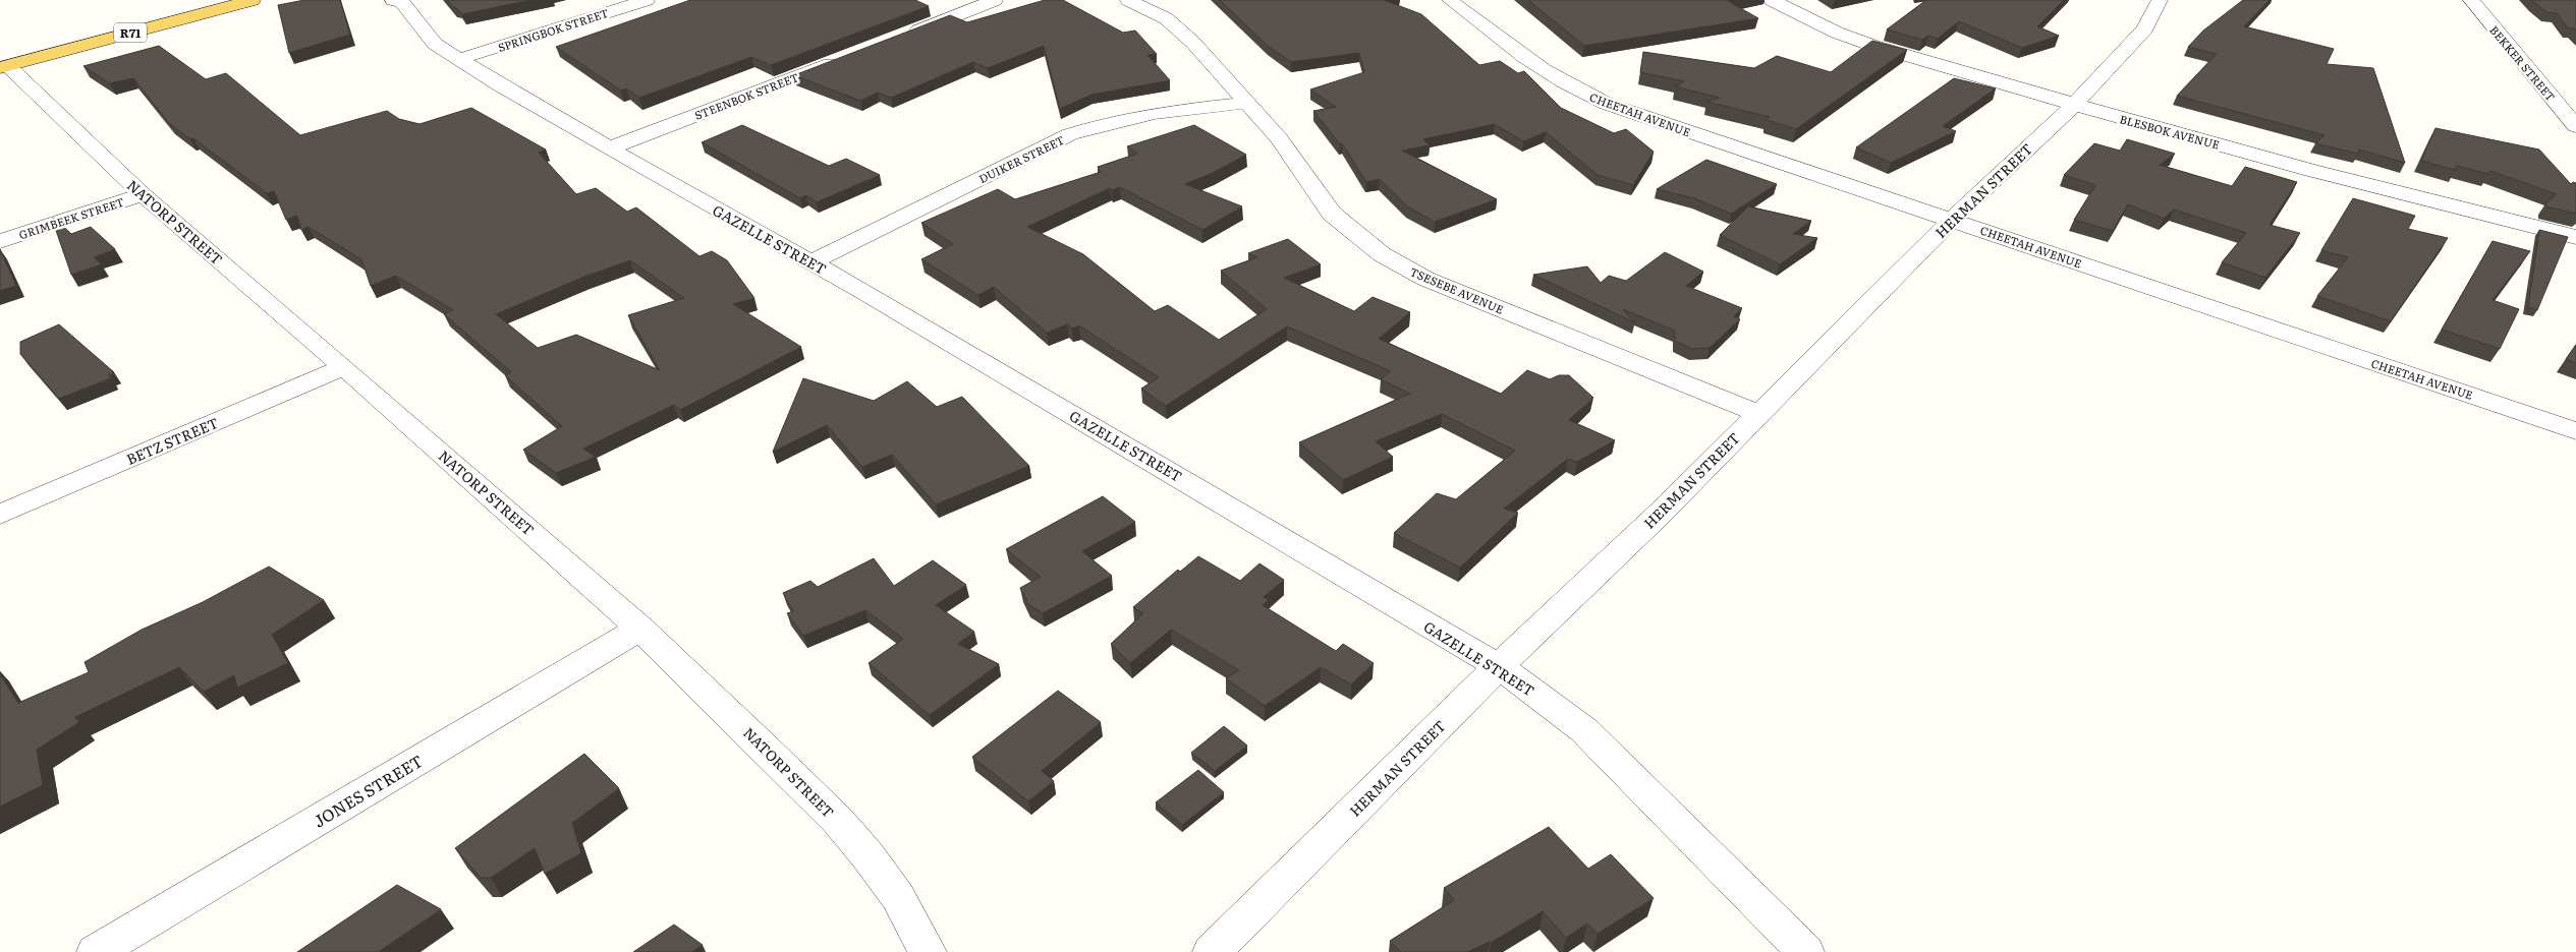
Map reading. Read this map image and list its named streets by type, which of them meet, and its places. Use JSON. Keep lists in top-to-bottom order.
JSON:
{
  "streets": {
    "main road": ["R71"],
    "street": [
      "SPRINGBOK STREET",
      "BEKKER STREET",
      "STEENBOK STREET",
      "CHEETAH AVENUE",
      "BLESBOK AVENUE",
      "DUIKER STREET",
      "HERMAN STREET",
      "GRIMBEEK STREET",
      "NATORP STREET",
      "GAZELLE STREET",
      "TSESEBE AVENUE",
      "BETZ STREET",
      "JONES STREET"
    ]
  },
  "crossings": [
    ["SPRINGBOK STREET", "GAZELLE STREET"],
    ["R71", "NATORP STREET"],
    ["STEENBOK STREET", "GAZELLE STREET"],
    ["CHEETAH AVENUE", "HERMAN STREET"],
    ["BLESBOK AVENUE", "HERMAN STREET"],
    ["DUIKER STREET", "GAZELLE STREET"],
    ["DUIKER STREET", "TSESEBE AVENUE"],
    ["HERMAN STREET", "GAZELLE STREET"],
    ["HERMAN STREET", "TSESEBE AVENUE"],
    ["GRIMBEEK STREET", "NATORP STREET"],
    ["NATORP STREET", "BETZ STREET"],
    ["NATORP STREET", "JONES STREET"]
  ]
}
